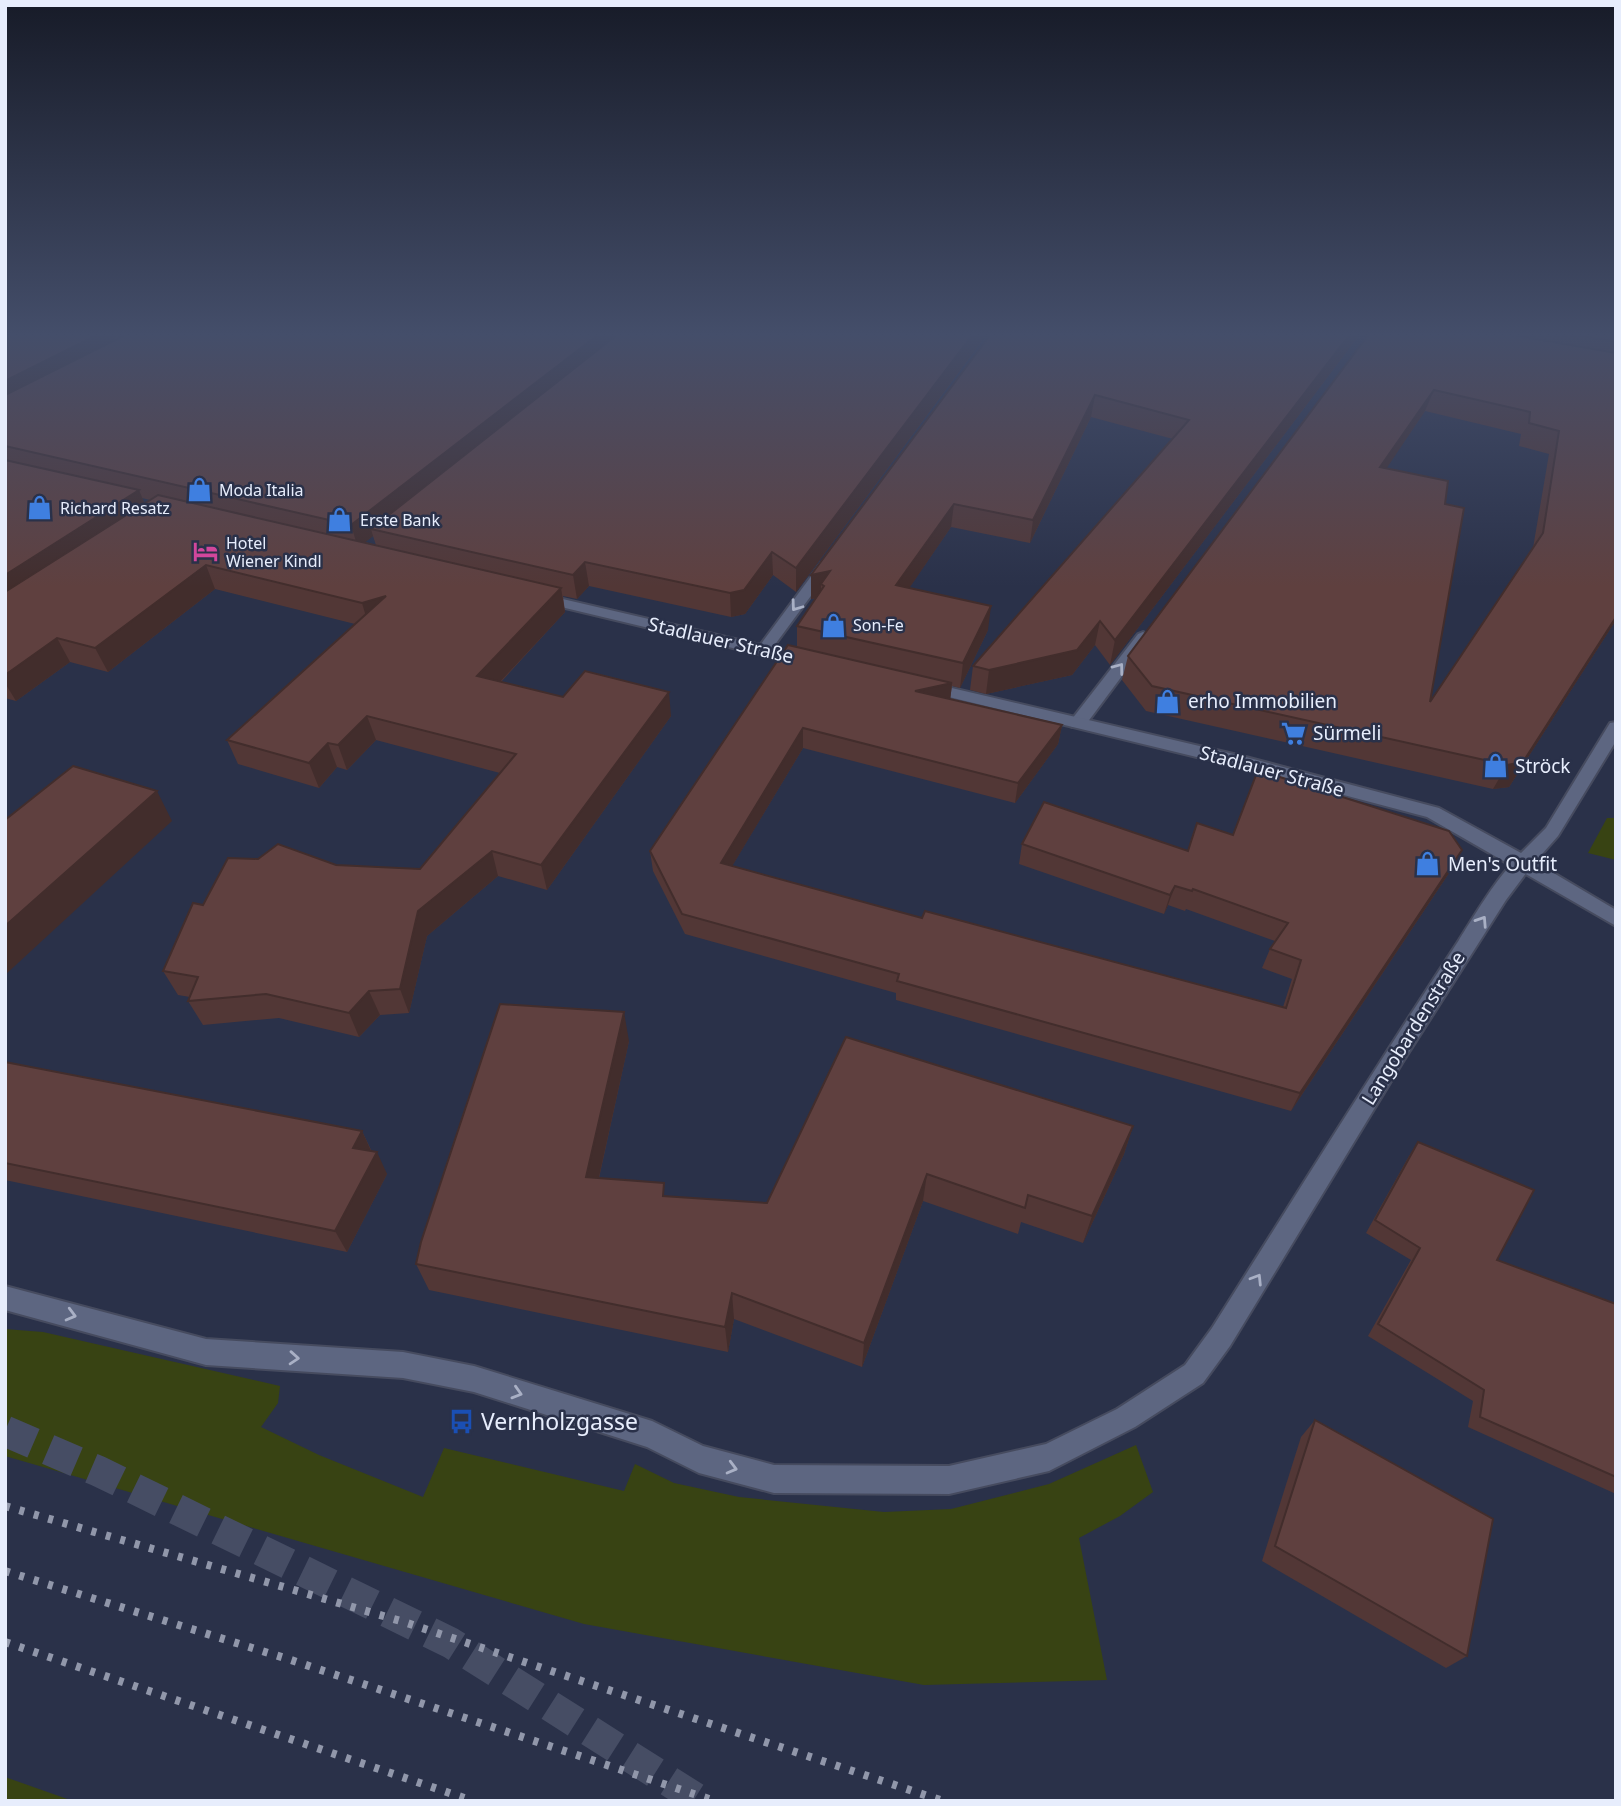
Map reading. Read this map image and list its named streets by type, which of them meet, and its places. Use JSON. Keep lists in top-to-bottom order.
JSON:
{
  "streets": {
    "street": ["Stadlauer Straße", "Langobardenstraße"]
  },
  "crossings": [
    ["Stadlauer Straße", "Langobardenstraße"]
  ],
  "one_way": ["Langobardenstraße"],
  "places": {
    "shop": [
      "Moda Italia",
      "Richard Resatz",
      "Erste Bank",
      "Son-Fe",
      "erho Immobilien",
      "Ströck",
      "Men's Outfit"
    ],
    "hotel": ["Hotel Wiener Kindl"],
    "supermarket": ["Sürmeli"],
    "bus stop": ["Vernholzgasse"]
  }
}
